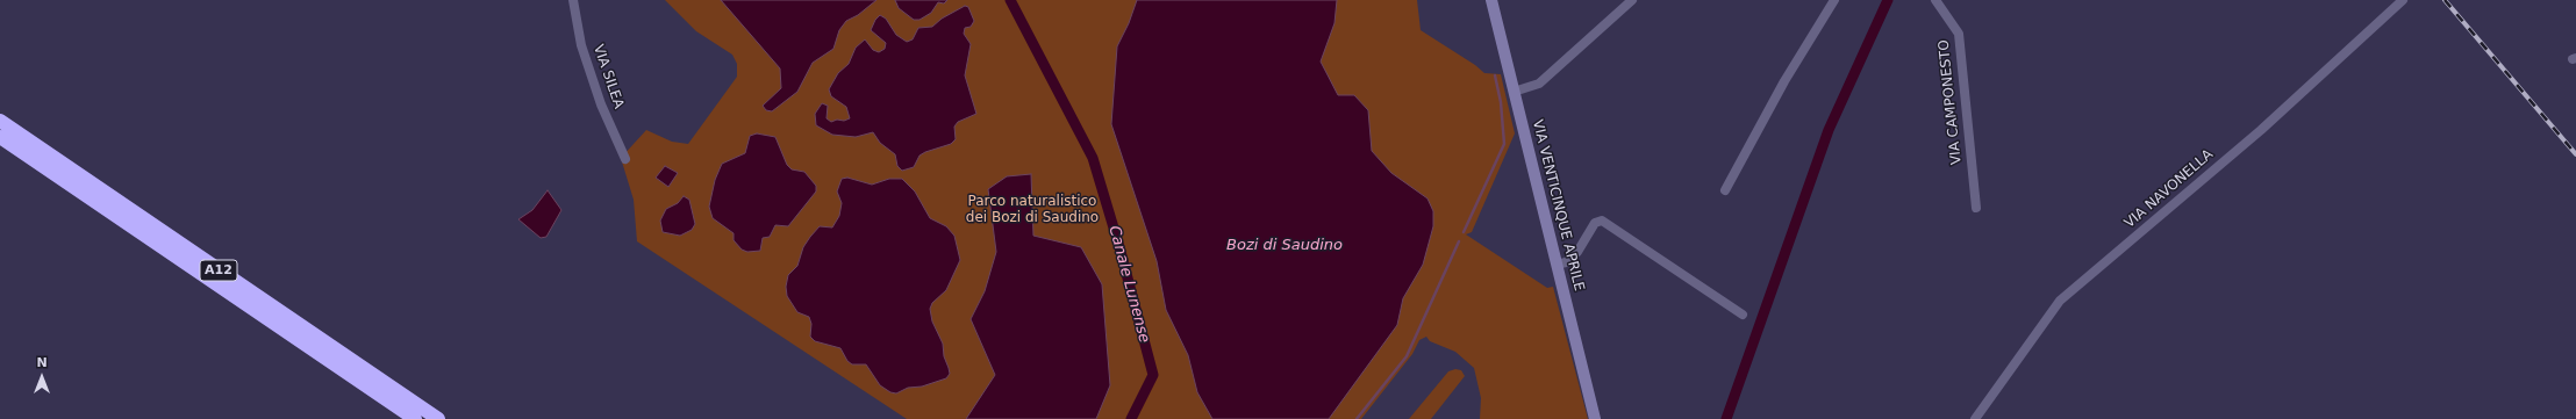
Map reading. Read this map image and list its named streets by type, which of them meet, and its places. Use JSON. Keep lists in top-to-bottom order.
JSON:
{
  "streets": {
    "highway": ["A12"],
    "main road": ["VIA VENTICINQUE APRILE"],
    "street": ["VIA SILEA", "VIA CAMPONESTO", "VIA NAVONELLA"]
  },
  "water": ["Bozi di Saudino", "Canale Lunense"],
  "parks": ["Parco naturalistico dei Bozi di Saudino"],
  "north": "top"
}
